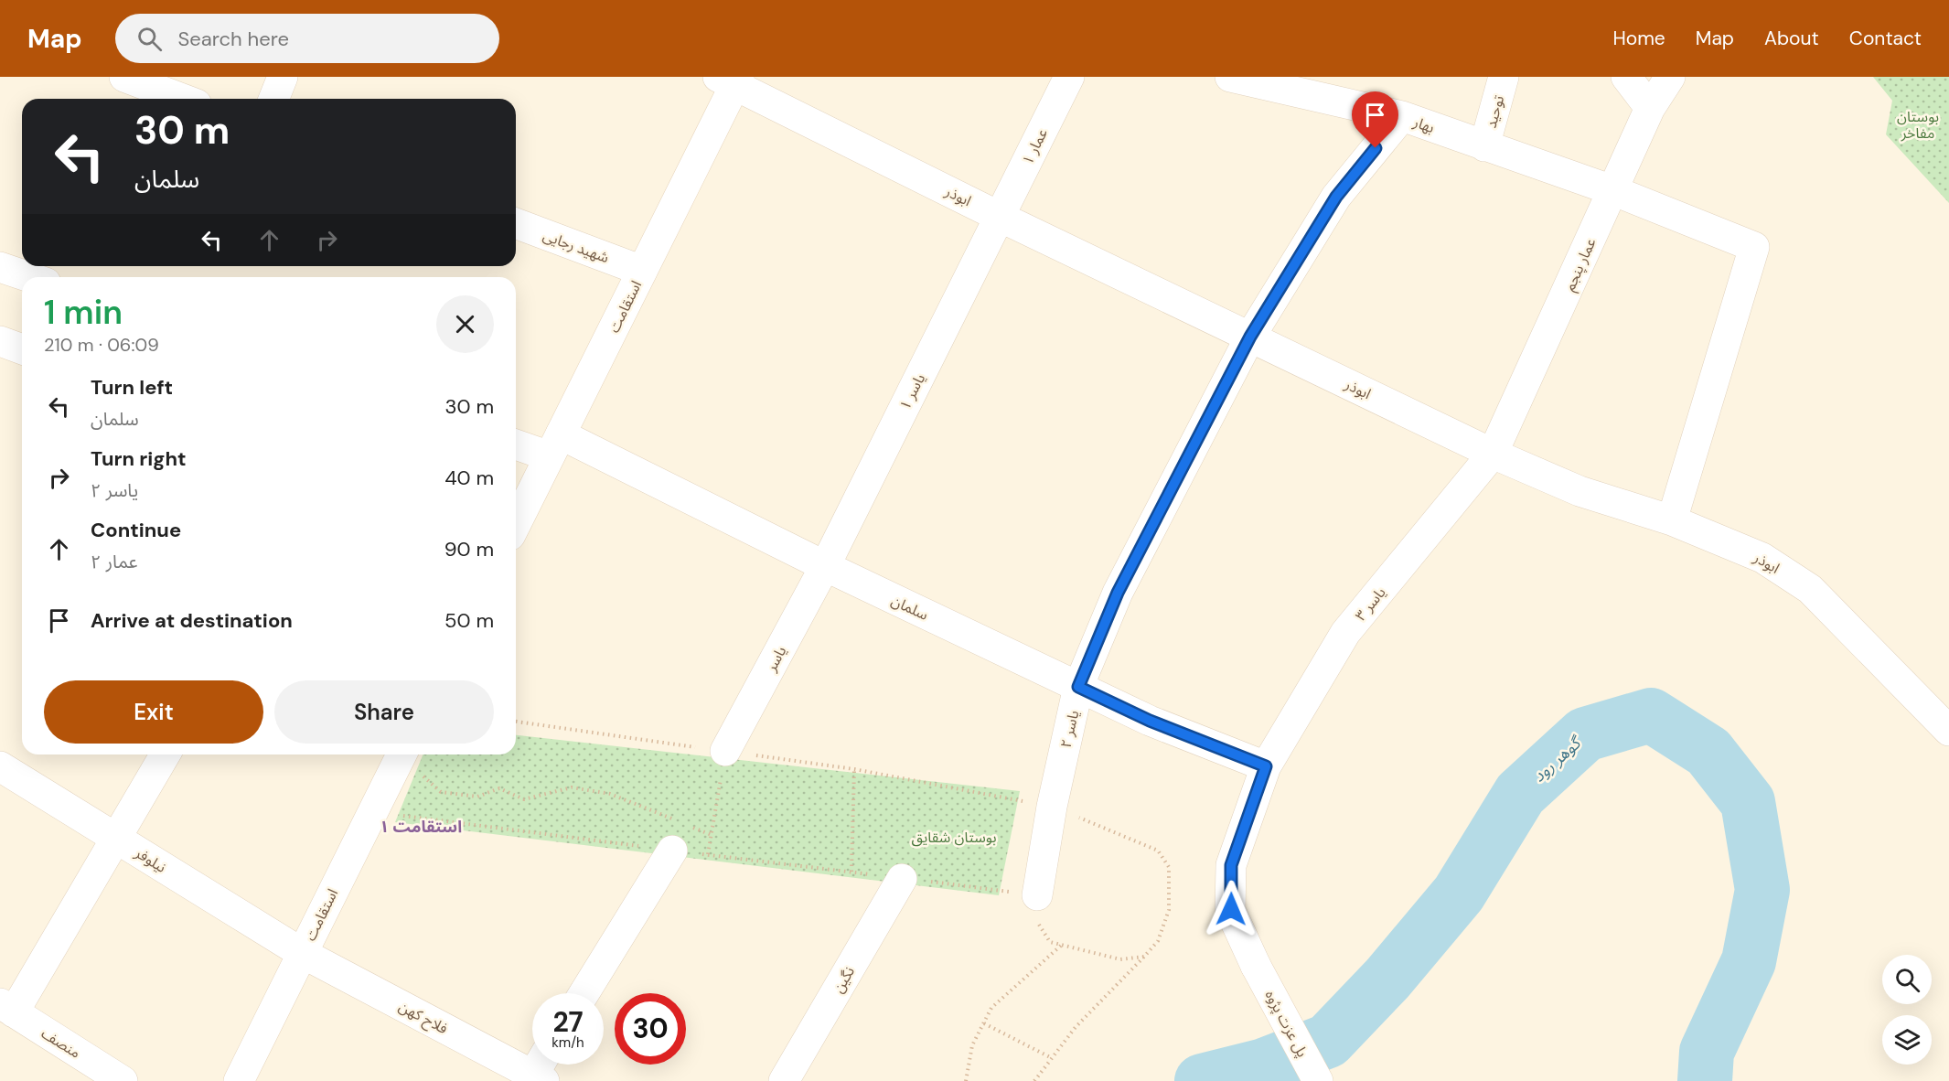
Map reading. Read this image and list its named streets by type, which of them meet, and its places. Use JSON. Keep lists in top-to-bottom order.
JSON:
{
  "streets": {
    "street": [
      "توحید",
      "بهار",
      "عمار ۱",
      "ابوذر",
      "شهید رجایی",
      "عمار پنجم",
      "استقامت",
      "یاسر ۱",
      "یاسر ۳",
      "سلمان",
      "یاسر",
      "یاسر ۲",
      "نیلوفر",
      "نگین",
      "فلاح کهن",
      "پل عزت پژوه",
      "منصف"
    ]
  },
  "crossings": [
    ["توحید", "بهار"],
    ["بهار", "ابوذر"],
    ["بهار", "عمار پنجم"],
    ["بهار", "یاسر ۲"],
    ["عمار ۱", "ابوذر"],
    ["عمار ۱", "یاسر ۱"],
    ["ابوذر", "عمار پنجم"],
    ["ابوذر", "استقامت"],
    ["ابوذر", "یاسر ۱"],
    ["ابوذر", "یاسر ۳"],
    ["ابوذر", "یاسر ۲"],
    ["شهید رجایی", "استقامت"],
    ["عمار پنجم", "یاسر ۳"],
    ["استقامت", "سلمان"],
    ["استقامت", "نیلوفر"],
    ["استقامت", "فلاح کهن"],
    ["یاسر ۱", "سلمان"],
    ["یاسر ۱", "یاسر"],
    ["یاسر ۳", "سلمان"],
    ["یاسر ۳", "پل عزت پژوه"],
    ["سلمان", "یاسر"],
    ["سلمان", "یاسر ۲"],
    ["نیلوفر", "فلاح کهن"]
  ],
  "districts": ["استقامت ۱"],
  "water": ["گوهر رود"],
  "parks": ["بوستان مفاخر", "بوستان شقایق"],
  "page": {
    "header": "Map",
    "search": "Search here",
    "nav": [
      "Home",
      "Map",
      "About",
      "Contact"
    ],
    "turn": ["30 m", "سلمان"],
    "heading": ["1 min", "210 m · 06:09"],
    "list": [
      {
        "name": "Turn left",
        "note": "سلمان",
        "value": "30 m"
      },
      {
        "name": "Turn right",
        "note": "یاسر ۲",
        "value": "40 m"
      },
      {
        "name": "Continue",
        "note": "عمار ۲",
        "value": "90 m"
      },
      {
        "name": "Arrive at destination",
        "value": "50 m"
      }
    ],
    "buttons": ["Exit", "Share"],
    "speed": "27 km/h",
    "limit": "30"
  }
}
